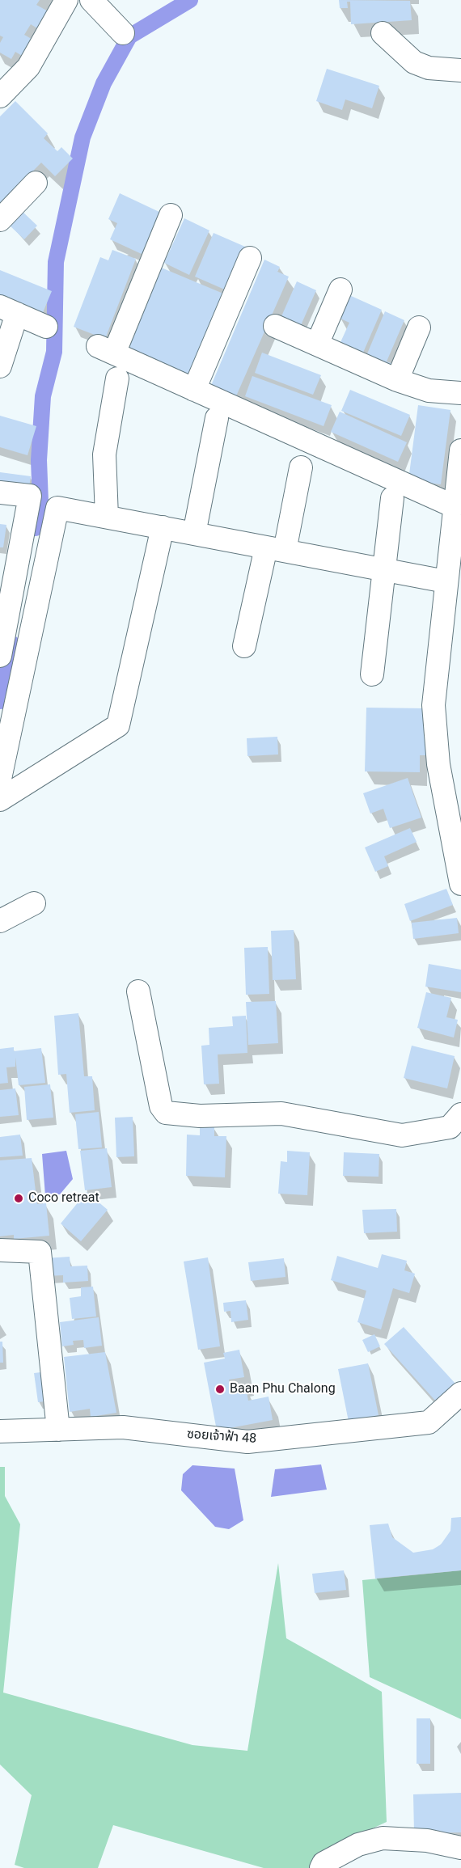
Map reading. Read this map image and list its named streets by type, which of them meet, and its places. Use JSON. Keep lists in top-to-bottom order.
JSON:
{
  "streets": {
    "street": ["ซอยเจ้าฟ้า 48"]
  },
  "places": ["Coco retreat", "Baan Phu Chalong"]
}
